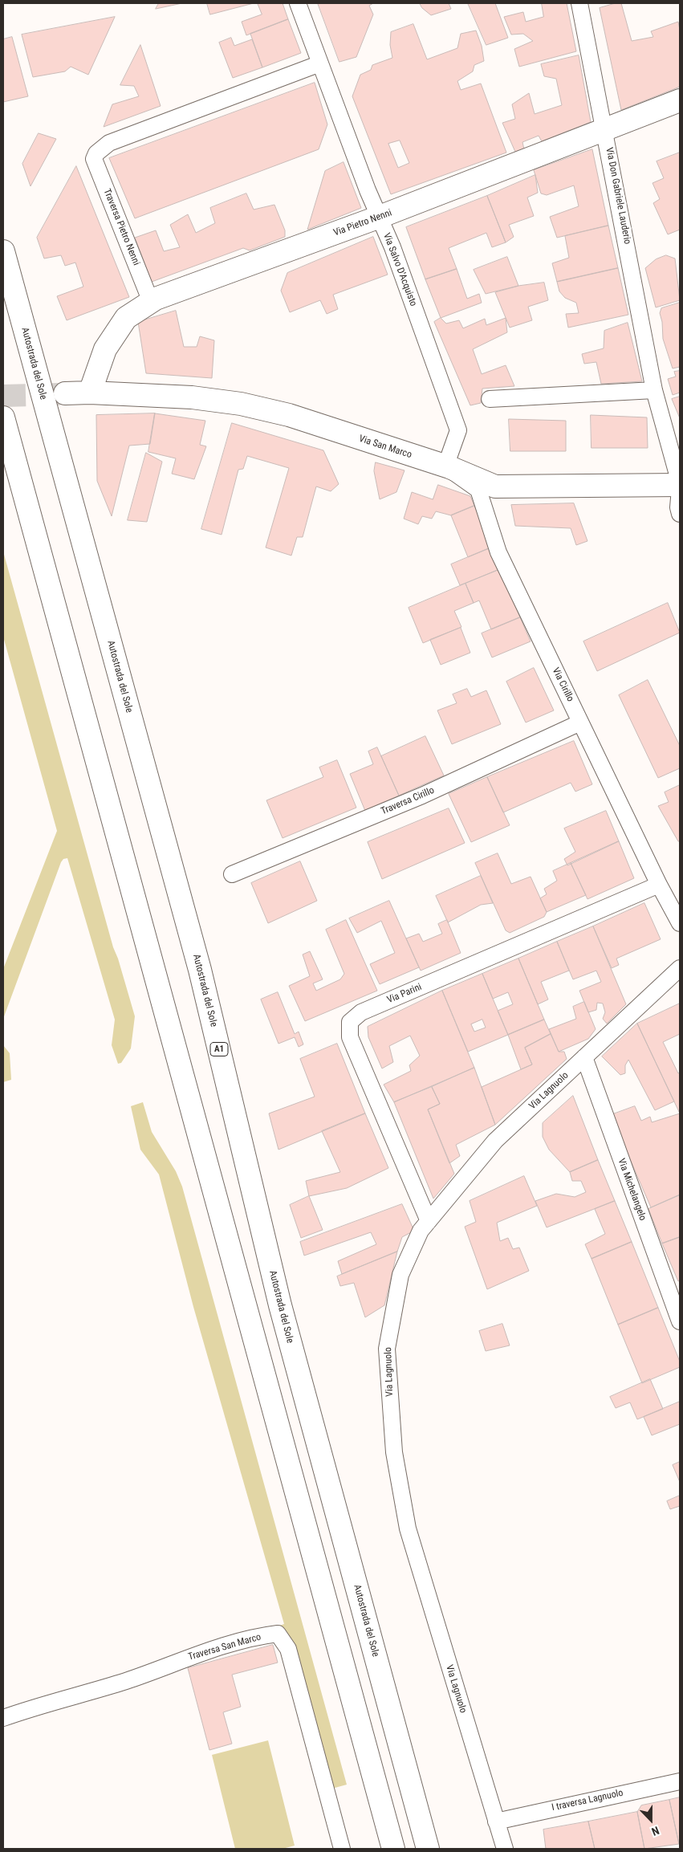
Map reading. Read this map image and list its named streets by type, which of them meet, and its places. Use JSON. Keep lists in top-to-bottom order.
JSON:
{
  "streets": {
    "main road": [
      "Via Pietro Nenni",
      "Autostrada del Sole",
      "Via San Marco",
      "A1"
    ],
    "street": [
      "Via Don Gabriele Lauderio",
      "Traversa Pietro Nenni",
      "Via Salvo D'Acquisto",
      "Via Cirillo",
      "Traversa Cirillo",
      "Via Parini",
      "Via Lagnuolo",
      "Via Michelangelo",
      "Traversa San Marco",
      "I traversa Lagnuolo"
    ]
  },
  "crossings": [
    ["Via Don Gabriele Lauderio", "Via Pietro Nenni"],
    ["Via Don Gabriele Lauderio", "Via San Marco"],
    ["Via Pietro Nenni", "Traversa Pietro Nenni"],
    ["Via Pietro Nenni", "Via Salvo D'Acquisto"],
    ["Via Pietro Nenni", "Via San Marco"],
    ["Traversa Pietro Nenni", "Via Salvo D'Acquisto"],
    ["Via Salvo D'Acquisto", "Via San Marco"],
    ["Via Salvo D'Acquisto", "Via Cirillo"],
    ["Via San Marco", "Via Cirillo"],
    ["Via Cirillo", "Traversa Cirillo"],
    ["Via Cirillo", "Via Parini"],
    ["Via Parini", "Via Lagnuolo"],
    ["Via Lagnuolo", "Via Michelangelo"],
    ["Via Lagnuolo", "I traversa Lagnuolo"]
  ],
  "north": "bottom"
}
